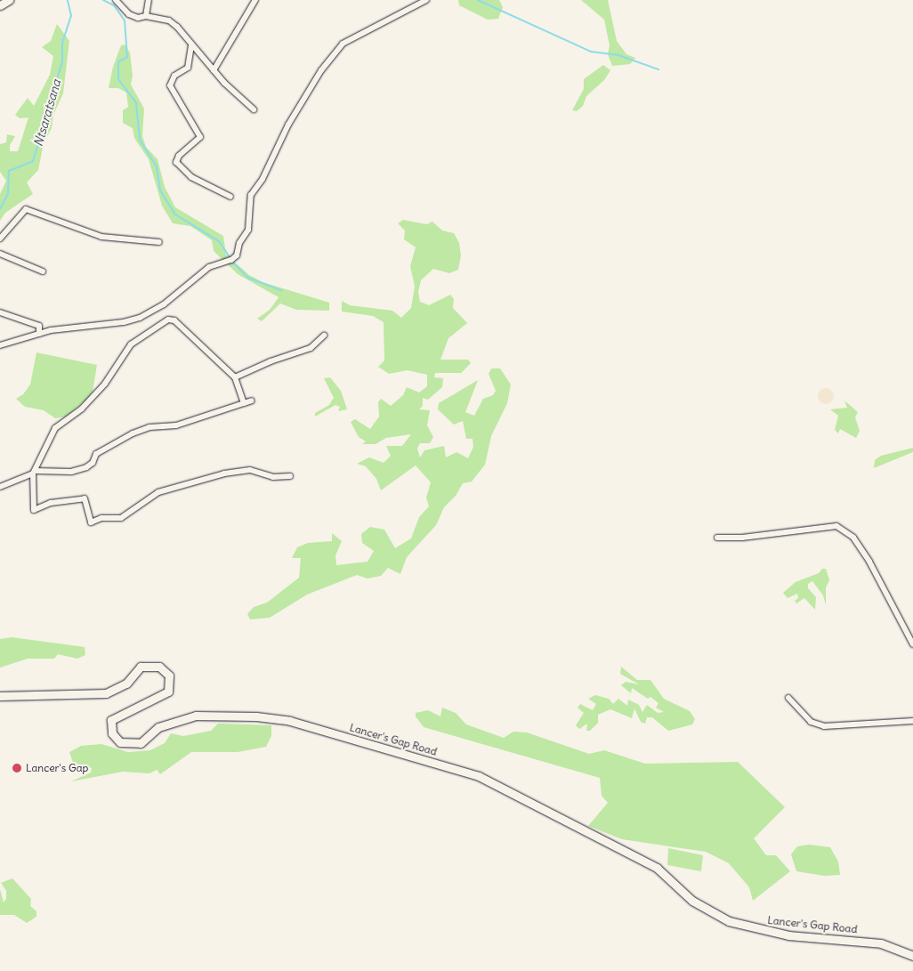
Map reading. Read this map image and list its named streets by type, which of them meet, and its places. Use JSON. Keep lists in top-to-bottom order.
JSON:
{
  "streets": {
    "main road": ["Lancer's Gap Road"]
  },
  "water": ["Ntsaratsana"],
  "places": ["Lancer's Gap"]
}
